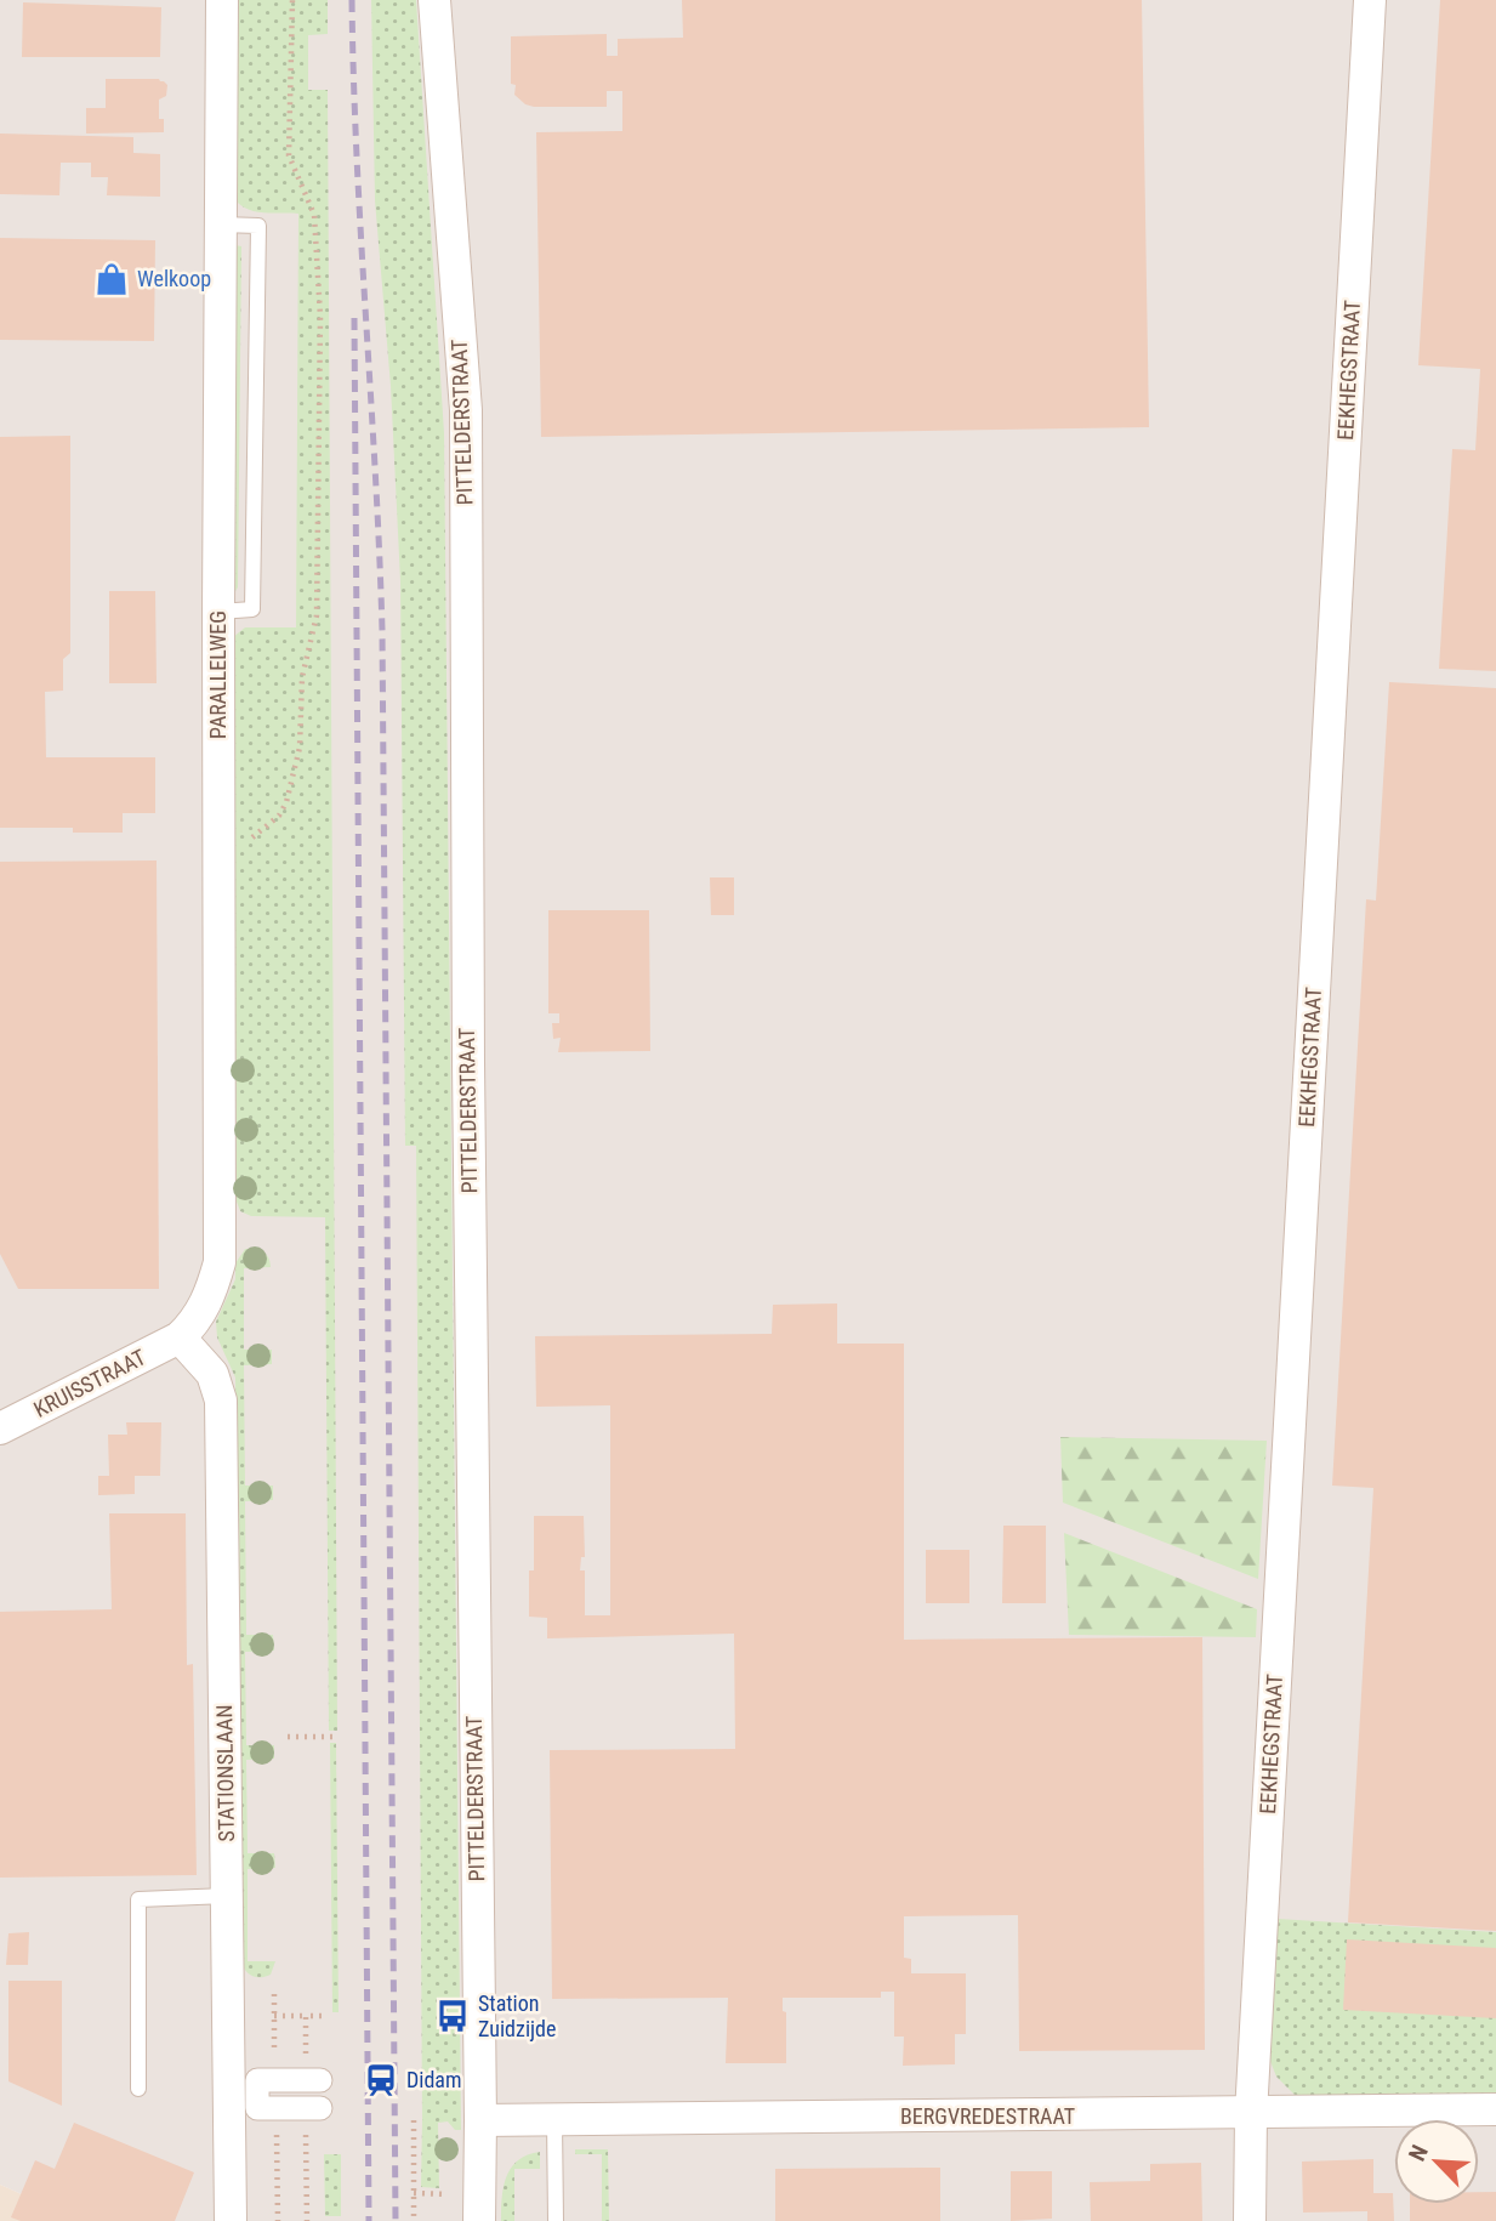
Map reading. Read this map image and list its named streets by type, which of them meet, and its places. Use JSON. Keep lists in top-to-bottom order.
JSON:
{
  "streets": {
    "street": [
      "EEKHEGSTRAAT",
      "PITTELDERSTRAAT",
      "PARALLELWEG",
      "KRUISSTRAAT",
      "STATIONSLAAN",
      "BERGVREDESTRAAT"
    ]
  },
  "crossings": [
    ["EEKHEGSTRAAT", "BERGVREDESTRAAT"],
    ["PITTELDERSTRAAT", "BERGVREDESTRAAT"],
    ["PARALLELWEG", "KRUISSTRAAT"],
    ["PARALLELWEG", "STATIONSLAAN"],
    ["KRUISSTRAAT", "STATIONSLAAN"]
  ],
  "places": {
    "shop": ["Welkoop"],
    "bus stop": ["Station Zuidzijde"],
    "station": ["Didam"]
  },
  "north": "top left"
}
